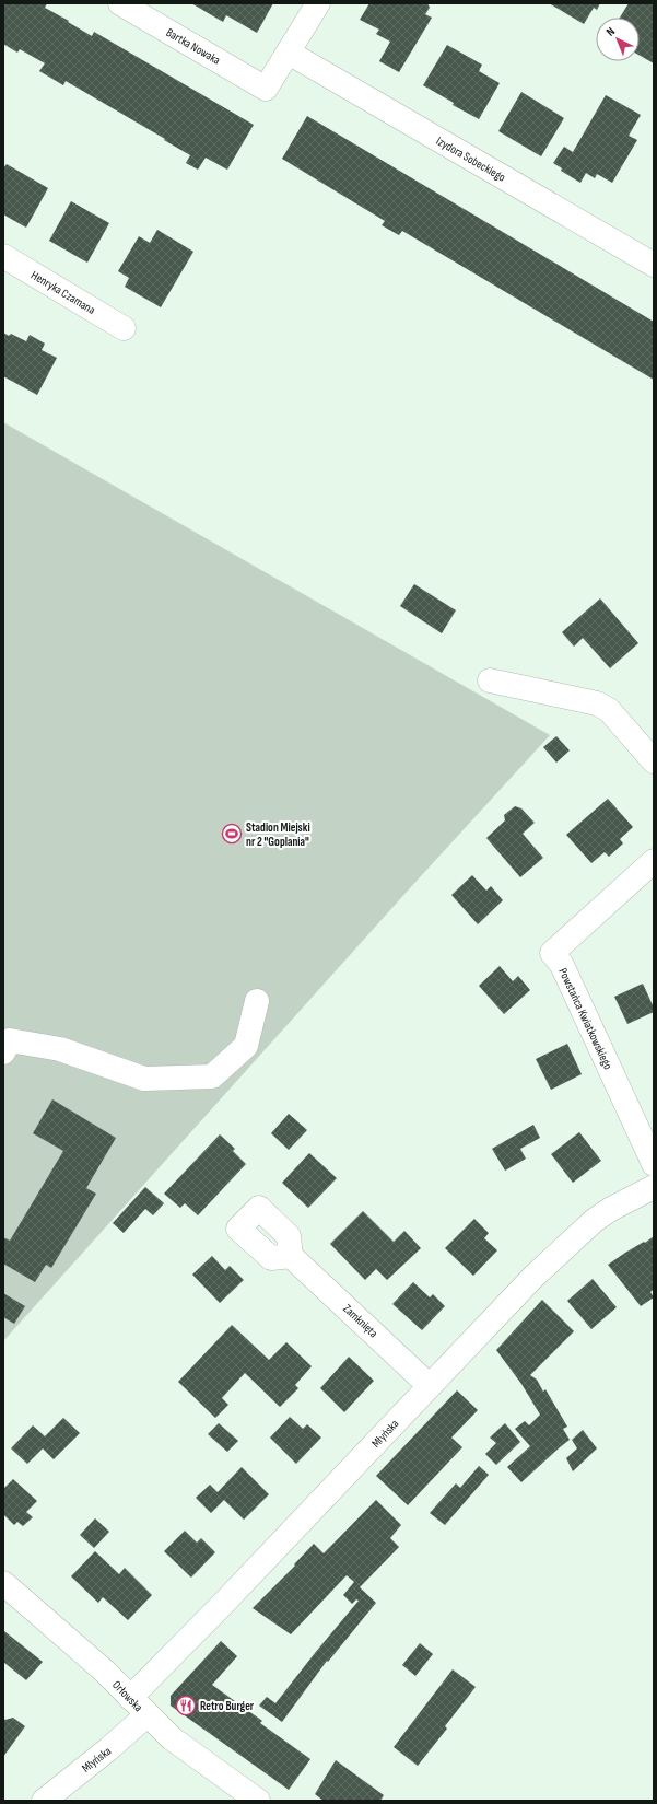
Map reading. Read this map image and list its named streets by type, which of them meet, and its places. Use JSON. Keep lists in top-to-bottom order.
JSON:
{
  "streets": {
    "street": [
      "Bartka Nowaka",
      "Izydora Sobeckiego",
      "Henryka Czamana",
      "Powstańca Kwiatkowskiego",
      "Zamknięta",
      "Młyńska",
      "Orłowska"
    ]
  },
  "crossings": [
    ["Bartka Nowaka", "Izydora Sobeckiego"],
    ["Zamknięta", "Młyńska"],
    ["Młyńska", "Orłowska"]
  ],
  "places": {
    "sports": ["Stadion Miejski nr 2 \"Goplania\""],
    "restaurant": ["Retro Burger"]
  },
  "north": "top left"
}
